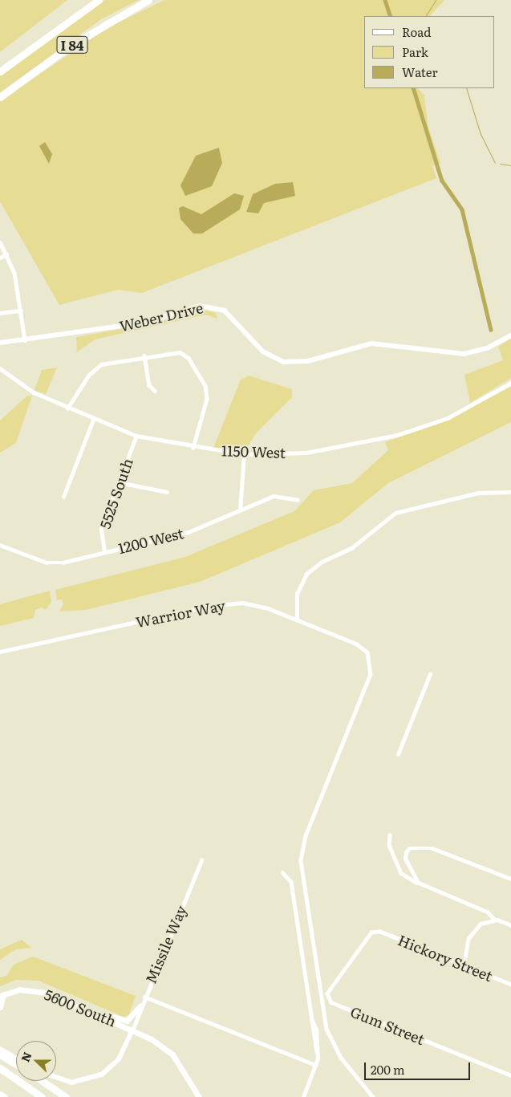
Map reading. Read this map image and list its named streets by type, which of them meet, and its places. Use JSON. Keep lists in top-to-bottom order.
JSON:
{
  "streets": {
    "highway": ["I 84"],
    "main road": ["5600 South"],
    "street": [
      "Weber Drive",
      "1150 West",
      "5525 South",
      "1200 West",
      "Warrior Way",
      "Missile Way",
      "Hickory Street",
      "Gum Street"
    ]
  },
  "crossings": [
    ["1150 West", "5525 South"],
    ["5525 South", "1200 West"],
    ["Missile Way", "5600 South"],
    ["Hickory Street", "Gum Street"]
  ],
  "legend": ["Road", "Park", "Water"],
  "scale_bar": "200 m",
  "north": "left"
}
